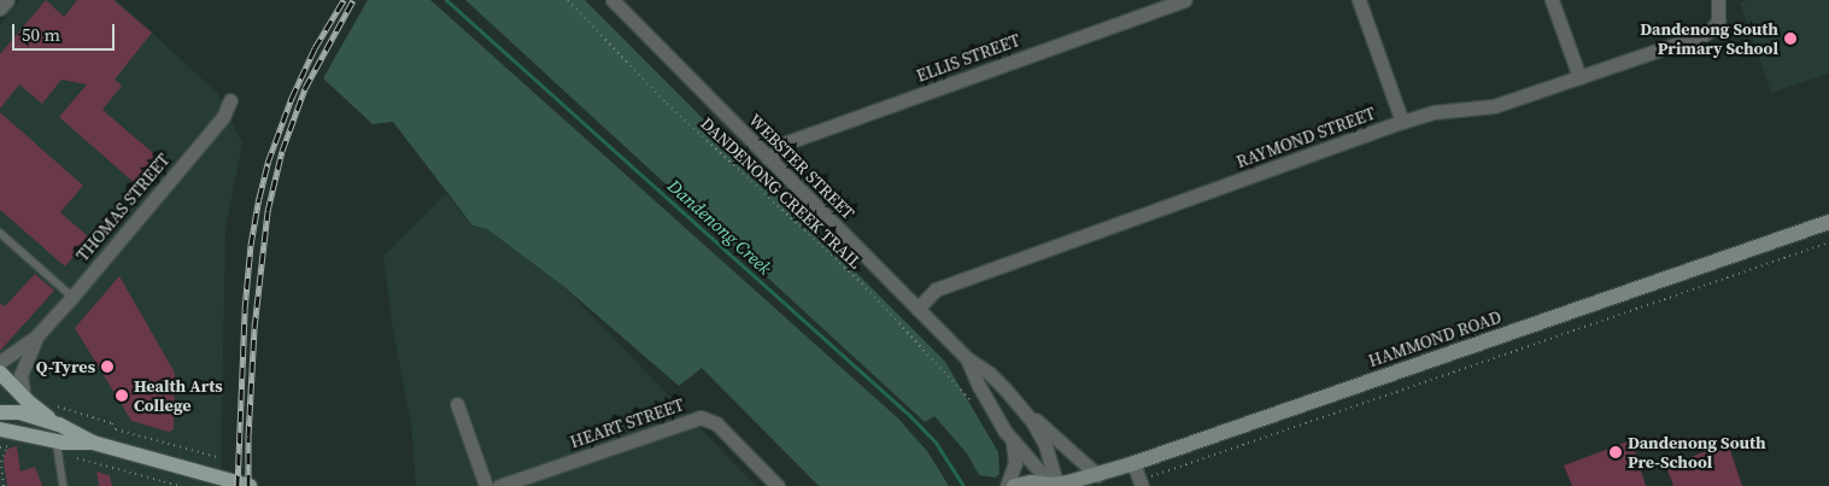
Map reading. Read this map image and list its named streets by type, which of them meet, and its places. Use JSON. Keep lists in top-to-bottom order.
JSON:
{
  "streets": {
    "main road": ["HAMMOND ROAD"],
    "street": [
      "ELLIS STREET",
      "RAYMOND STREET",
      "WEBSTER STREET",
      "THOMAS STREET",
      "HEART STREET"
    ],
    "path": ["DANDENONG CREEK TRAIL"]
  },
  "crossings": [
    ["ELLIS STREET", "WEBSTER STREET"],
    ["RAYMOND STREET", "WEBSTER STREET"],
    ["WEBSTER STREET", "HAMMOND ROAD"]
  ],
  "water": ["Dandenong Creek"],
  "places": [
    "Dandenong South Primary School",
    "Q-Tyres",
    "Health Arts College",
    "Dandenong South Pre-School"
  ],
  "scale_bar": "50 m"
}
